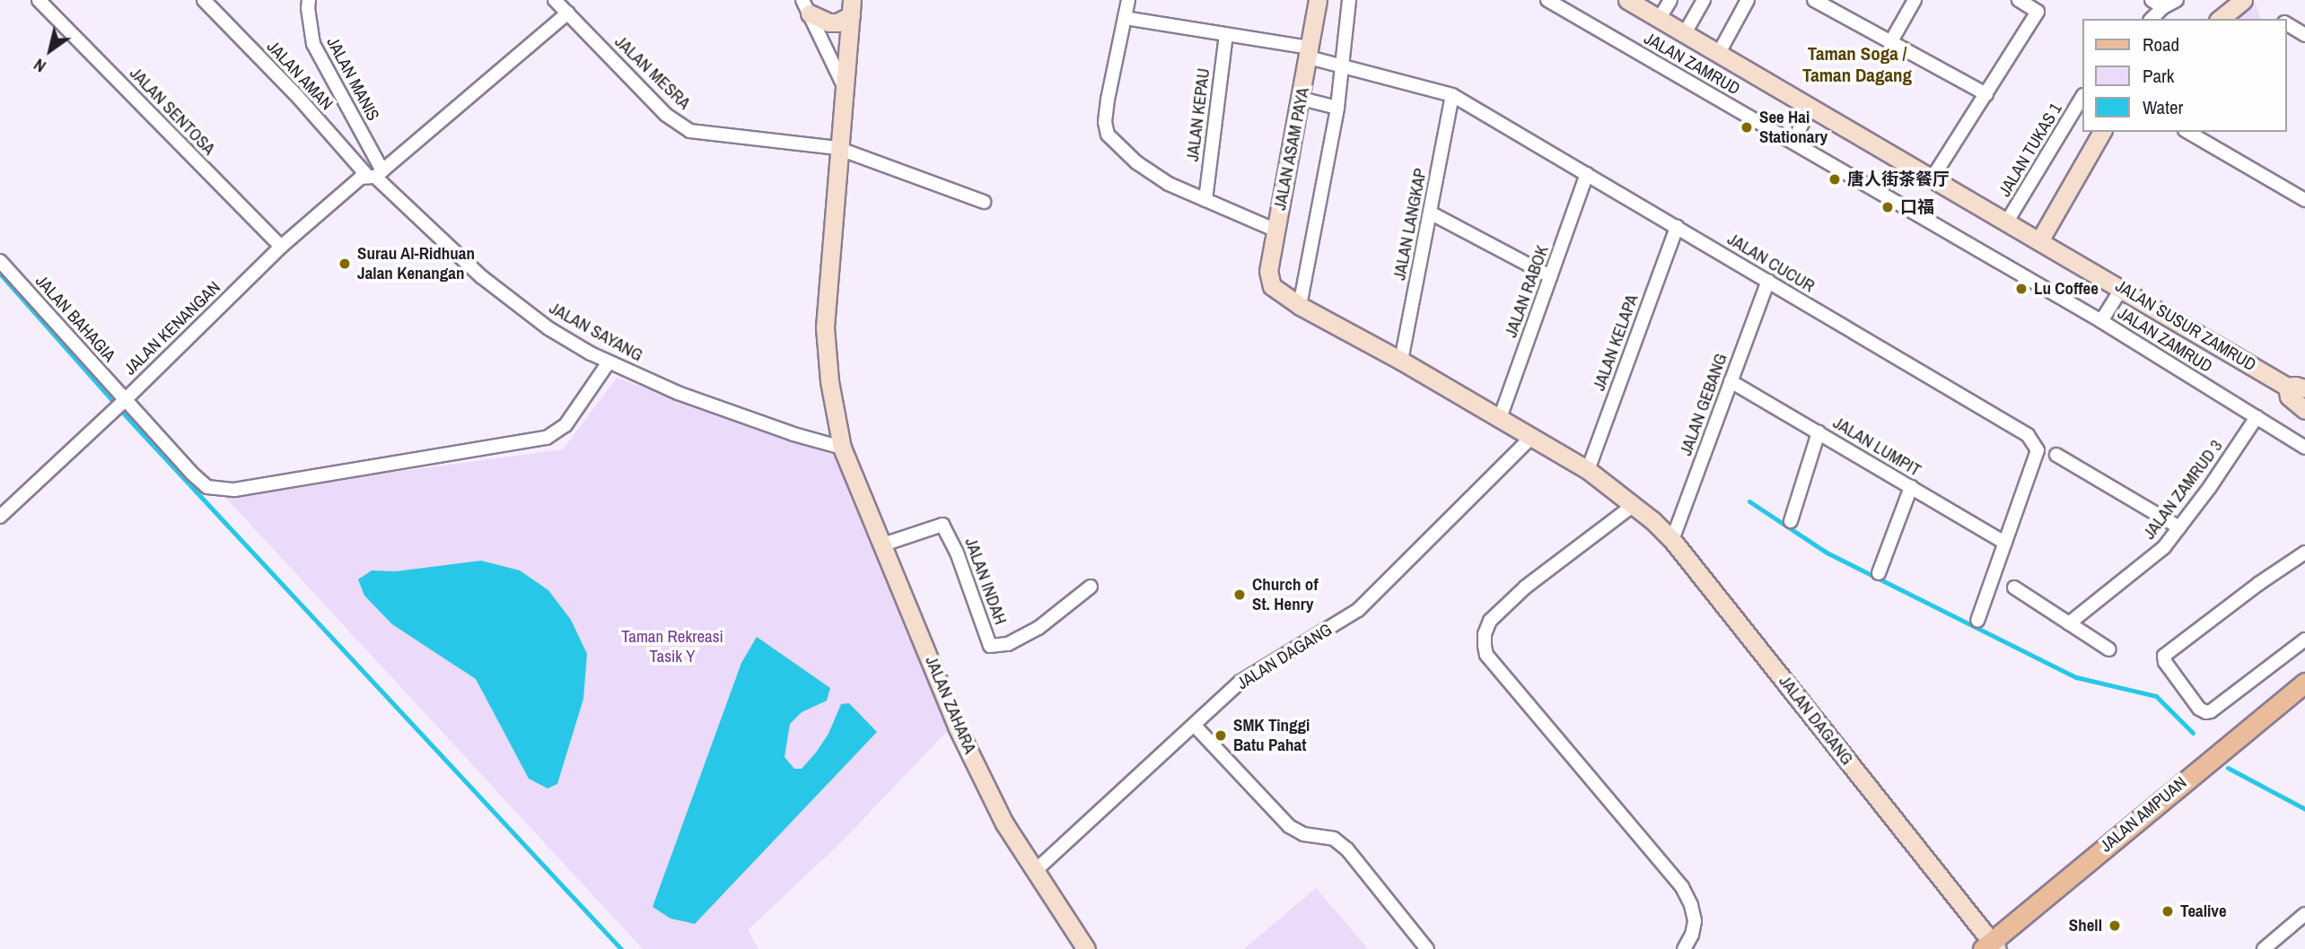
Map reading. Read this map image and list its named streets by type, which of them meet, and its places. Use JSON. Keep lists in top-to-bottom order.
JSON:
{
  "streets": {
    "main road": ["JALAN AMPUAN"],
    "street": [
      "JALAN ZAMRUD",
      "JALAN MESRA",
      "JALAN AMAN",
      "JALAN MANIS",
      "JALAN SENTOSA",
      "JALAN KEPAU",
      "JALAN ASAM PAYA",
      "JALAN TUKAS 1",
      "JALAN LANGKAP",
      "JALAN CUCUR",
      "JALAN RABOK",
      "JALAN BAHAGIA",
      "JALAN SUSUR ZAMRUD",
      "JALAN KENANGAN",
      "JALAN SAYANG",
      "JALAN KELAPA",
      "JALAN GEBANG",
      "JALAN LUMPIT",
      "JALAN ZAMRUD 3",
      "JALAN INDAH",
      "JALAN DAGANG",
      "JALAN ZAHARA"
    ]
  },
  "crossings": [
    ["JALAN ZAMRUD", "JALAN ZAMRUD 3"],
    ["JALAN MESRA", "JALAN ZAHARA"],
    ["JALAN AMAN", "JALAN MANIS"],
    ["JALAN AMAN", "JALAN KENANGAN"],
    ["JALAN AMAN", "JALAN SAYANG"],
    ["JALAN MANIS", "JALAN KENANGAN"],
    ["JALAN MANIS", "JALAN SAYANG"],
    ["JALAN SENTOSA", "JALAN KENANGAN"],
    ["JALAN KEPAU", "JALAN CUCUR"],
    ["JALAN ASAM PAYA", "JALAN CUCUR"],
    ["JALAN ASAM PAYA", "JALAN DAGANG"],
    ["JALAN TUKAS 1", "JALAN SUSUR ZAMRUD"],
    ["JALAN LANGKAP", "JALAN CUCUR"],
    ["JALAN LANGKAP", "JALAN DAGANG"],
    ["JALAN CUCUR", "JALAN RABOK"],
    ["JALAN CUCUR", "JALAN KELAPA"],
    ["JALAN CUCUR", "JALAN GEBANG"],
    ["JALAN CUCUR", "JALAN LUMPIT"],
    ["JALAN RABOK", "JALAN DAGANG"],
    ["JALAN BAHAGIA", "JALAN KENANGAN"],
    ["JALAN BAHAGIA", "JALAN SAYANG"],
    ["JALAN KENANGAN", "JALAN SAYANG"],
    ["JALAN SAYANG", "JALAN ZAHARA"],
    ["JALAN KELAPA", "JALAN DAGANG"],
    ["JALAN GEBANG", "JALAN LUMPIT"],
    ["JALAN GEBANG", "JALAN DAGANG"],
    ["JALAN INDAH", "JALAN ZAHARA"],
    ["JALAN DAGANG", "JALAN ZAHARA"],
    ["JALAN DAGANG", "JALAN AMPUAN"]
  ],
  "districts": ["Taman Soga / Taman Dagang"],
  "parks": ["Taman Rekreasi Tasik Y"],
  "places": [
    "See Hai Stationary",
    "唐人街茶餐厅",
    "口福",
    "Surau Al-Ridhuan Jalan Kenangan",
    "Lu Coffee",
    "Church of St. Henry",
    "SMK Tinggi Batu Pahat",
    "Tealive",
    "Shell"
  ],
  "legend": ["Road", "Park", "Water"],
  "north": "bottom left"
}
